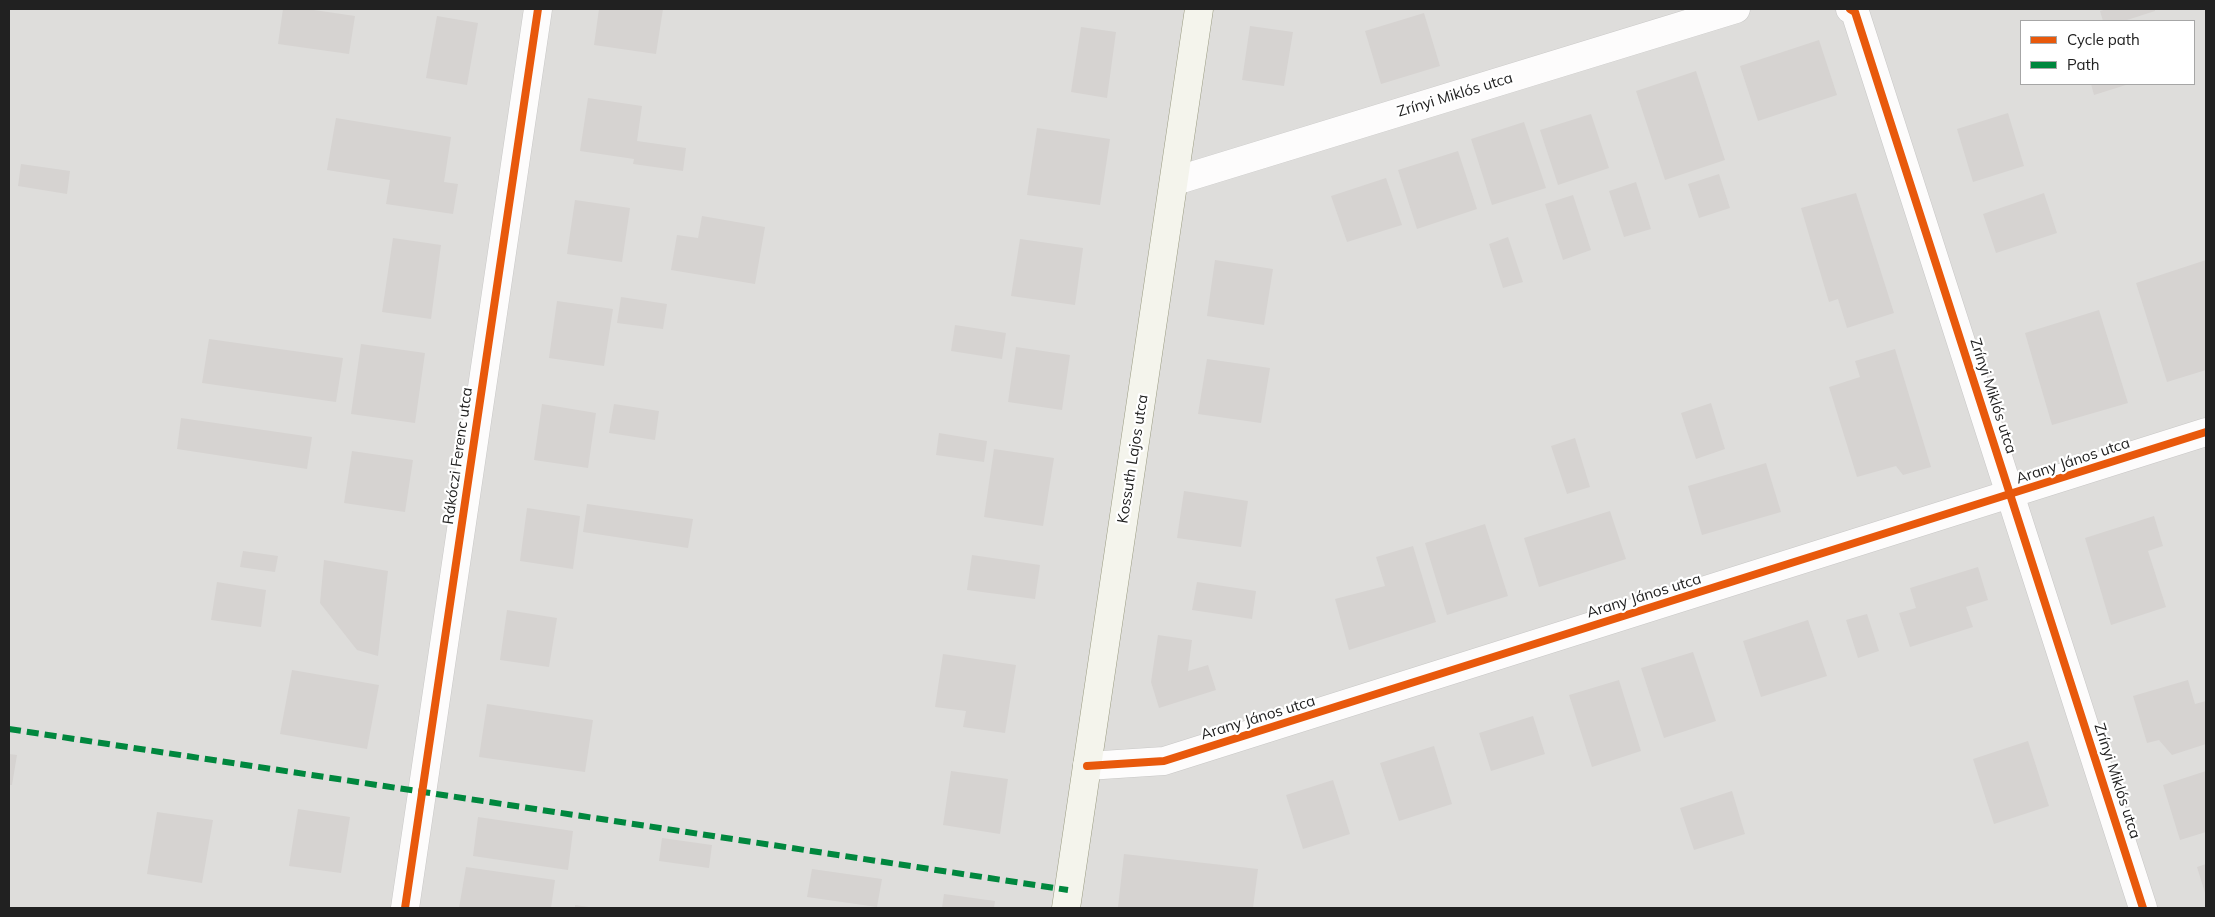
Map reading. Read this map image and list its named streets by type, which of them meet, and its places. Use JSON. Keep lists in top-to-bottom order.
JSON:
{
  "streets": {
    "main road": ["Kossuth Lajos utca"],
    "street": ["Zrínyi Miklós utca", "Rákóczi Ferenc utca", "Arany János utca"]
  },
  "crossings": [
    ["Zrínyi Miklós utca", "Kossuth Lajos utca"],
    ["Zrínyi Miklós utca", "Arany János utca"],
    ["Kossuth Lajos utca", "Arany János utca"]
  ],
  "legend": ["Cycle path", "Path"]
}
